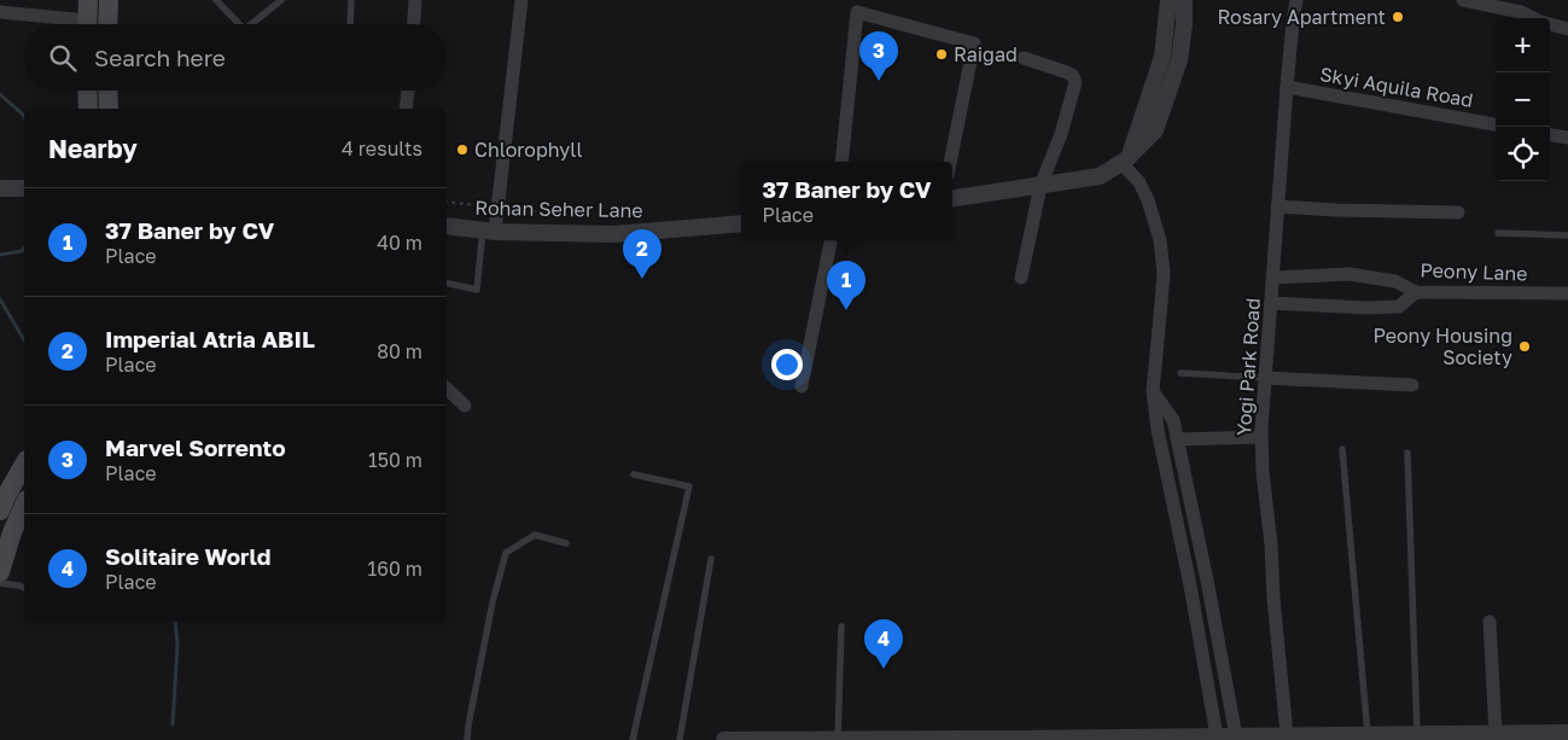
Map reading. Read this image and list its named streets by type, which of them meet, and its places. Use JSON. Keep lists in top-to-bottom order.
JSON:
{
  "streets": {
    "street": [
      "Skyi Aquila Road",
      "Rohan Seher Lane",
      "Peony Lane",
      "Yogi Park Road"
    ]
  },
  "crossings": [
    ["Skyi Aquila Road", "Yogi Park Road"],
    ["Peony Lane", "Yogi Park Road"]
  ],
  "places": [
    "Rosary Apartment",
    "Raigad",
    "Chlorophyll",
    "Peony Housing Society"
  ],
  "page": {
    "map_buttons": ["+", "−"],
    "search": "Search here",
    "pins": [
      "3",
      "2",
      "1",
      "4"
    ],
    "heading": ["Nearby", "4 results"],
    "popup": ["37 Baner by CV", "Place"],
    "list": [
      {
        "mark": "1",
        "name": "37 Baner by CV",
        "note": "Place",
        "value": "40 m"
      },
      {
        "mark": "2",
        "name": "Imperial Atria ABIL",
        "note": "Place",
        "value": "80 m"
      },
      {
        "mark": "3",
        "name": "Marvel Sorrento",
        "note": "Place",
        "value": "150 m"
      },
      {
        "mark": "4",
        "name": "Solitaire World",
        "note": "Place",
        "value": "160 m"
      }
    ]
  }
}
